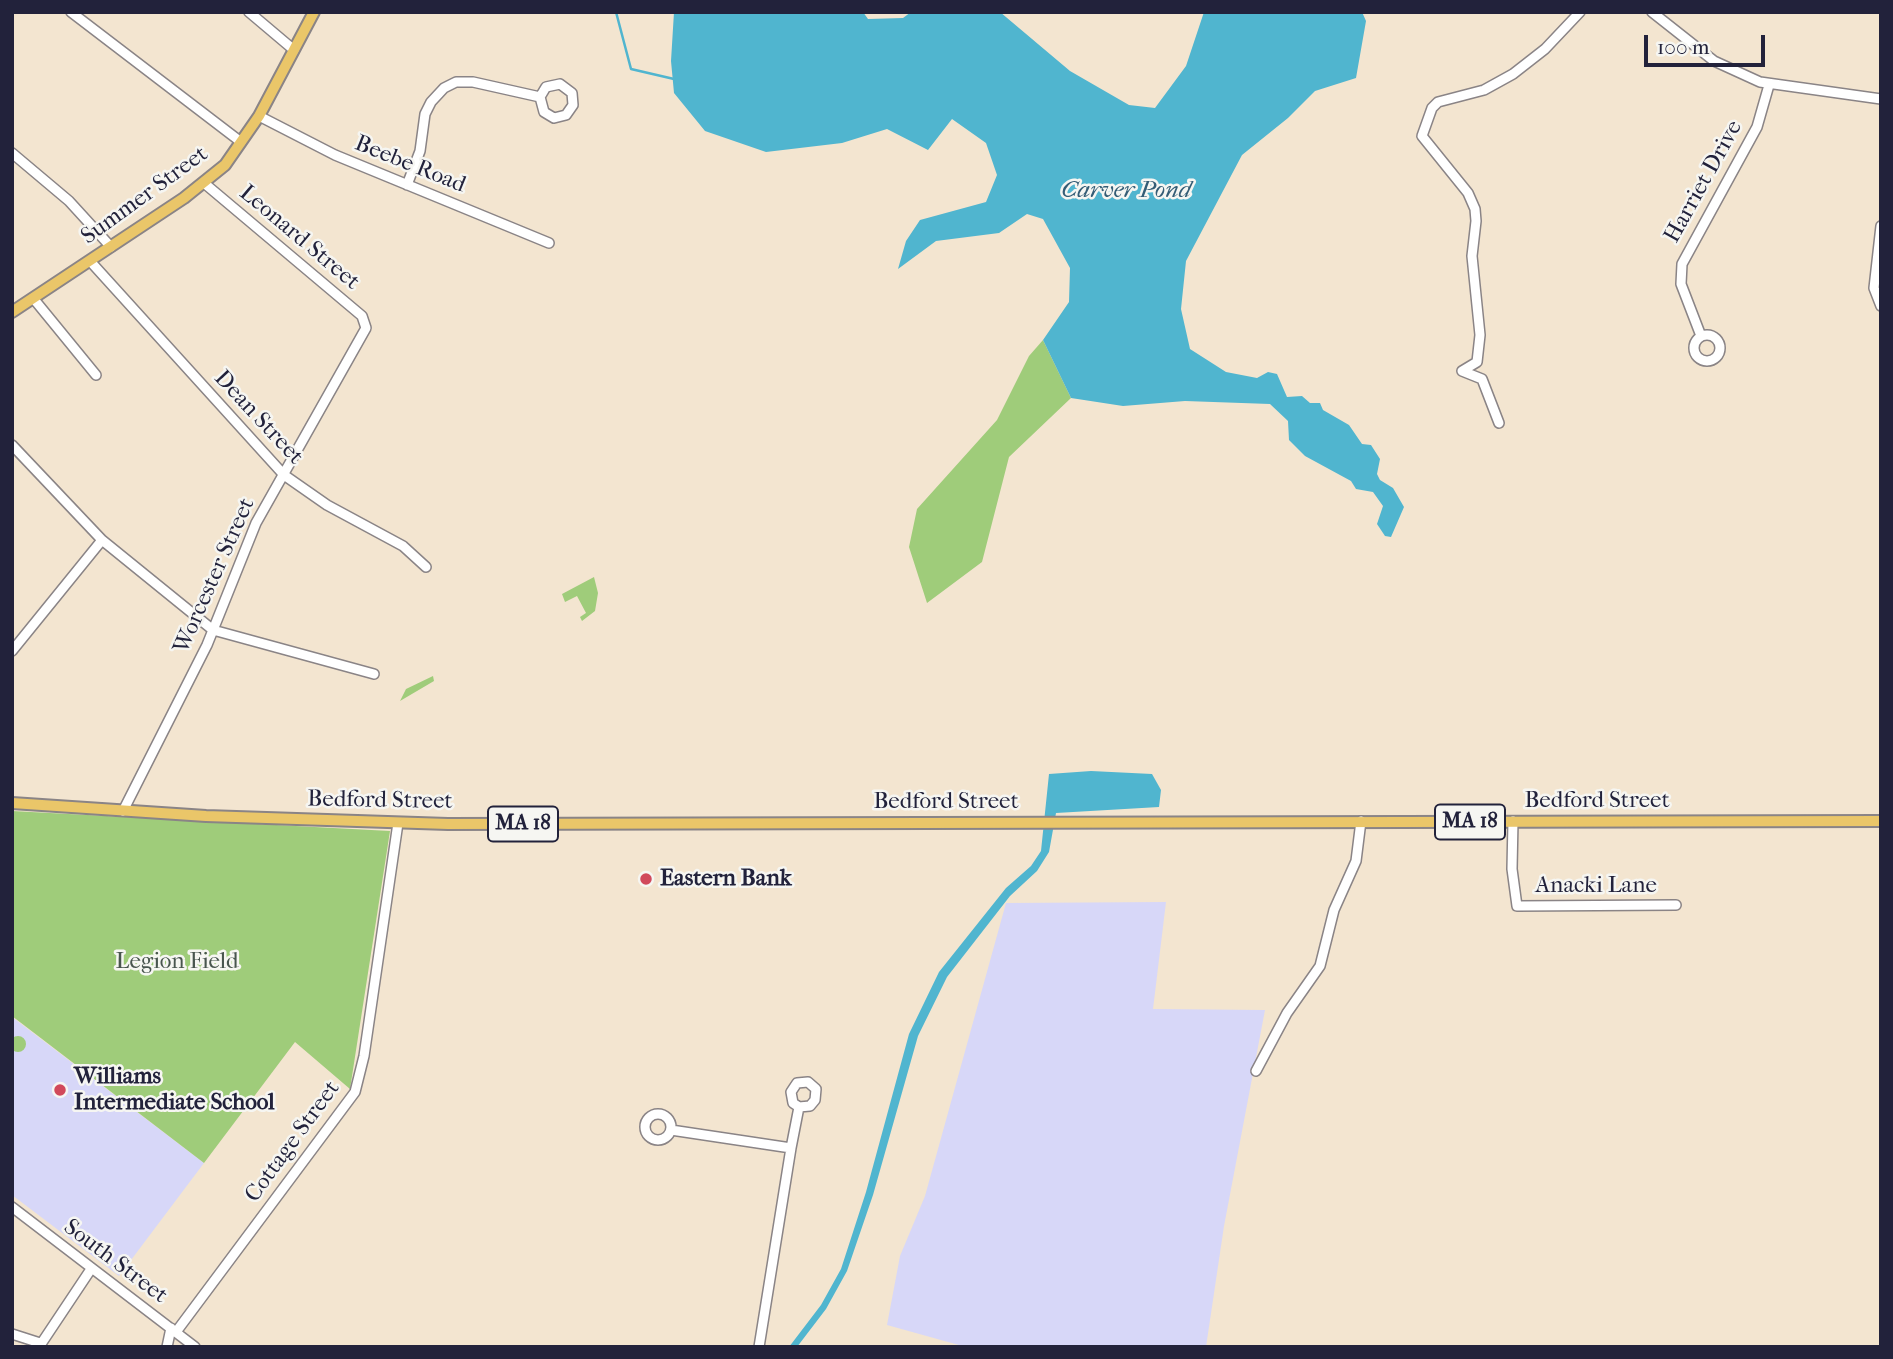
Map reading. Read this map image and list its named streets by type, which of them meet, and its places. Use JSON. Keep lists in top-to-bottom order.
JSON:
{
  "streets": {
    "main road": ["Summer Street", "Bedford Street", "MA 18"],
    "street": [
      "Beebe Road",
      "Harriet Drive",
      "Leonard Street",
      "Dean Street",
      "Worcester Street",
      "Anacki Lane",
      "Cottage Street",
      "South Street"
    ]
  },
  "crossings": [
    ["Beebe Road", "Summer Street"],
    ["Summer Street", "Leonard Street"],
    ["Summer Street", "Dean Street"],
    ["Leonard Street", "Worcester Street"],
    ["Dean Street", "Worcester Street"],
    ["Worcester Street", "Bedford Street"],
    ["Bedford Street", "Anacki Lane"],
    ["Bedford Street", "Cottage Street"],
    ["Cottage Street", "South Street"]
  ],
  "water": ["Carver Pond"],
  "parks": ["Legion Field"],
  "places": ["Eastern Bank", "Williams Intermediate School"],
  "scale_bar": "100 m"
}
